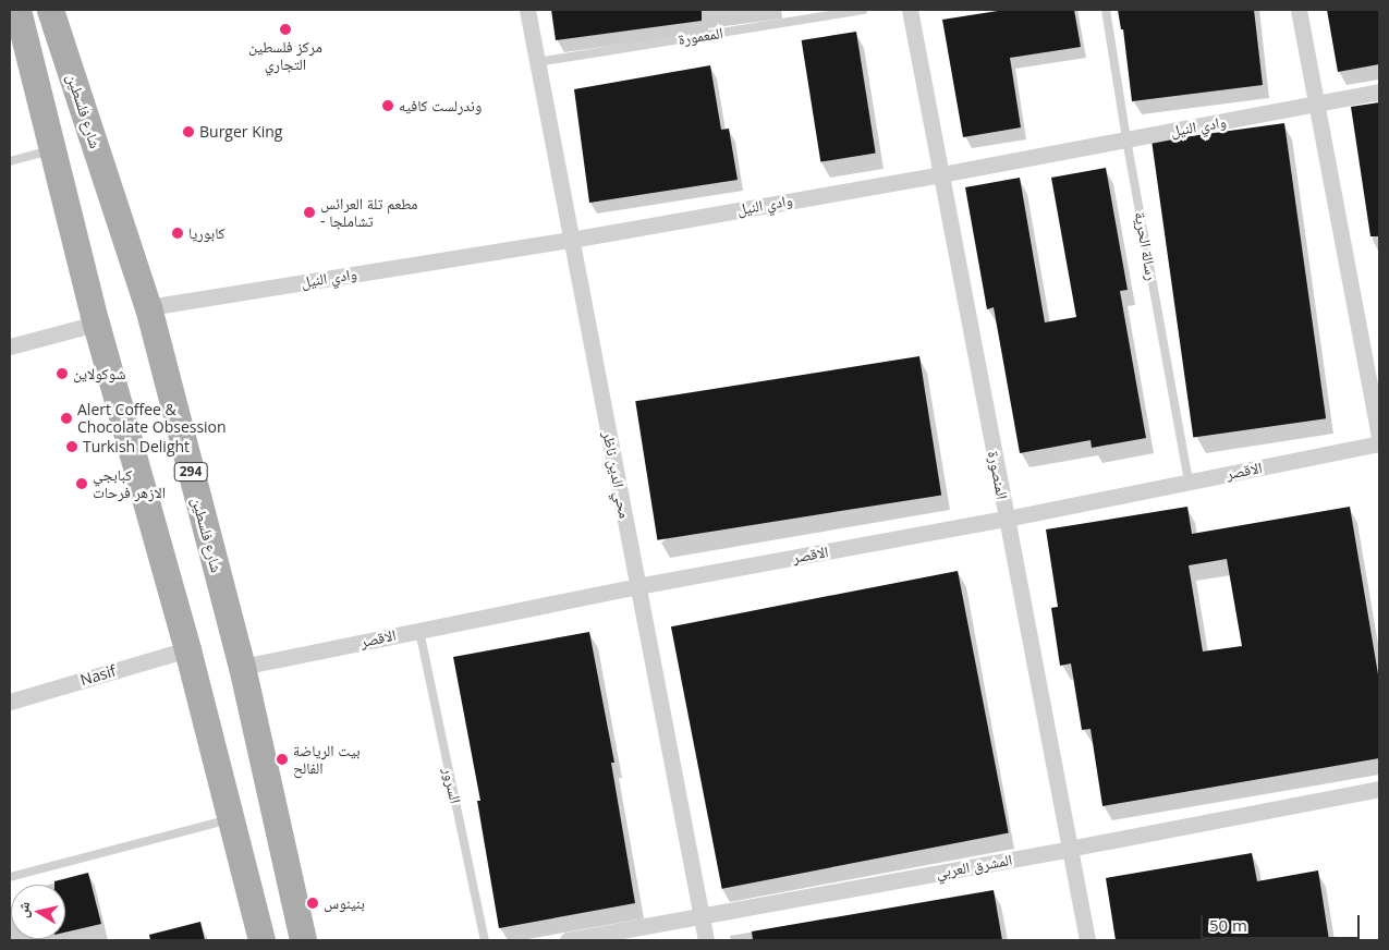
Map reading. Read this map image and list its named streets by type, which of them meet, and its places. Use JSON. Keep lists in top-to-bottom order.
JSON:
{
  "streets": {
    "main road": ["شارع فلسطين", "294"],
    "street": [
      "وادي النيل",
      "الاقصر",
      "محي الدين ناظر",
      "المنصورة",
      "Nasif",
      "المشرق العربي"
    ],
    "lane": ["المعمورة", "رسالة الحرية", "السرور"]
  },
  "crossings": [
    ["المعمورة", "محي الدين ناظر"],
    ["شارع فلسطين", "وادي النيل"],
    ["شارع فلسطين", "الاقصر"],
    ["وادي النيل", "رسالة الحرية"],
    ["وادي النيل", "محي الدين ناظر"],
    ["وادي النيل", "المنصورة"],
    ["رسالة الحرية", "الاقصر"],
    ["الاقصر", "محي الدين ناظر"],
    ["الاقصر", "المنصورة"],
    ["الاقصر", "السرور"],
    ["محي الدين ناظر", "المشرق العربي"],
    ["المنصورة", "المشرق العربي"]
  ],
  "places": [
    "مركز فلسطين التجاري",
    "وندرلست كافيه",
    "Burger King",
    "مطعم تلة العرائس - تشاملجا",
    "كابوريا",
    "شوكولاين",
    "Alert Coffee & Chocolate Obsession",
    "Turkish Delight",
    "كبابجي الازهر فرحات",
    "بيت الرياضة الفالح",
    "بنينوس"
  ],
  "scale_bar": "50 m",
  "north": "left"
}
